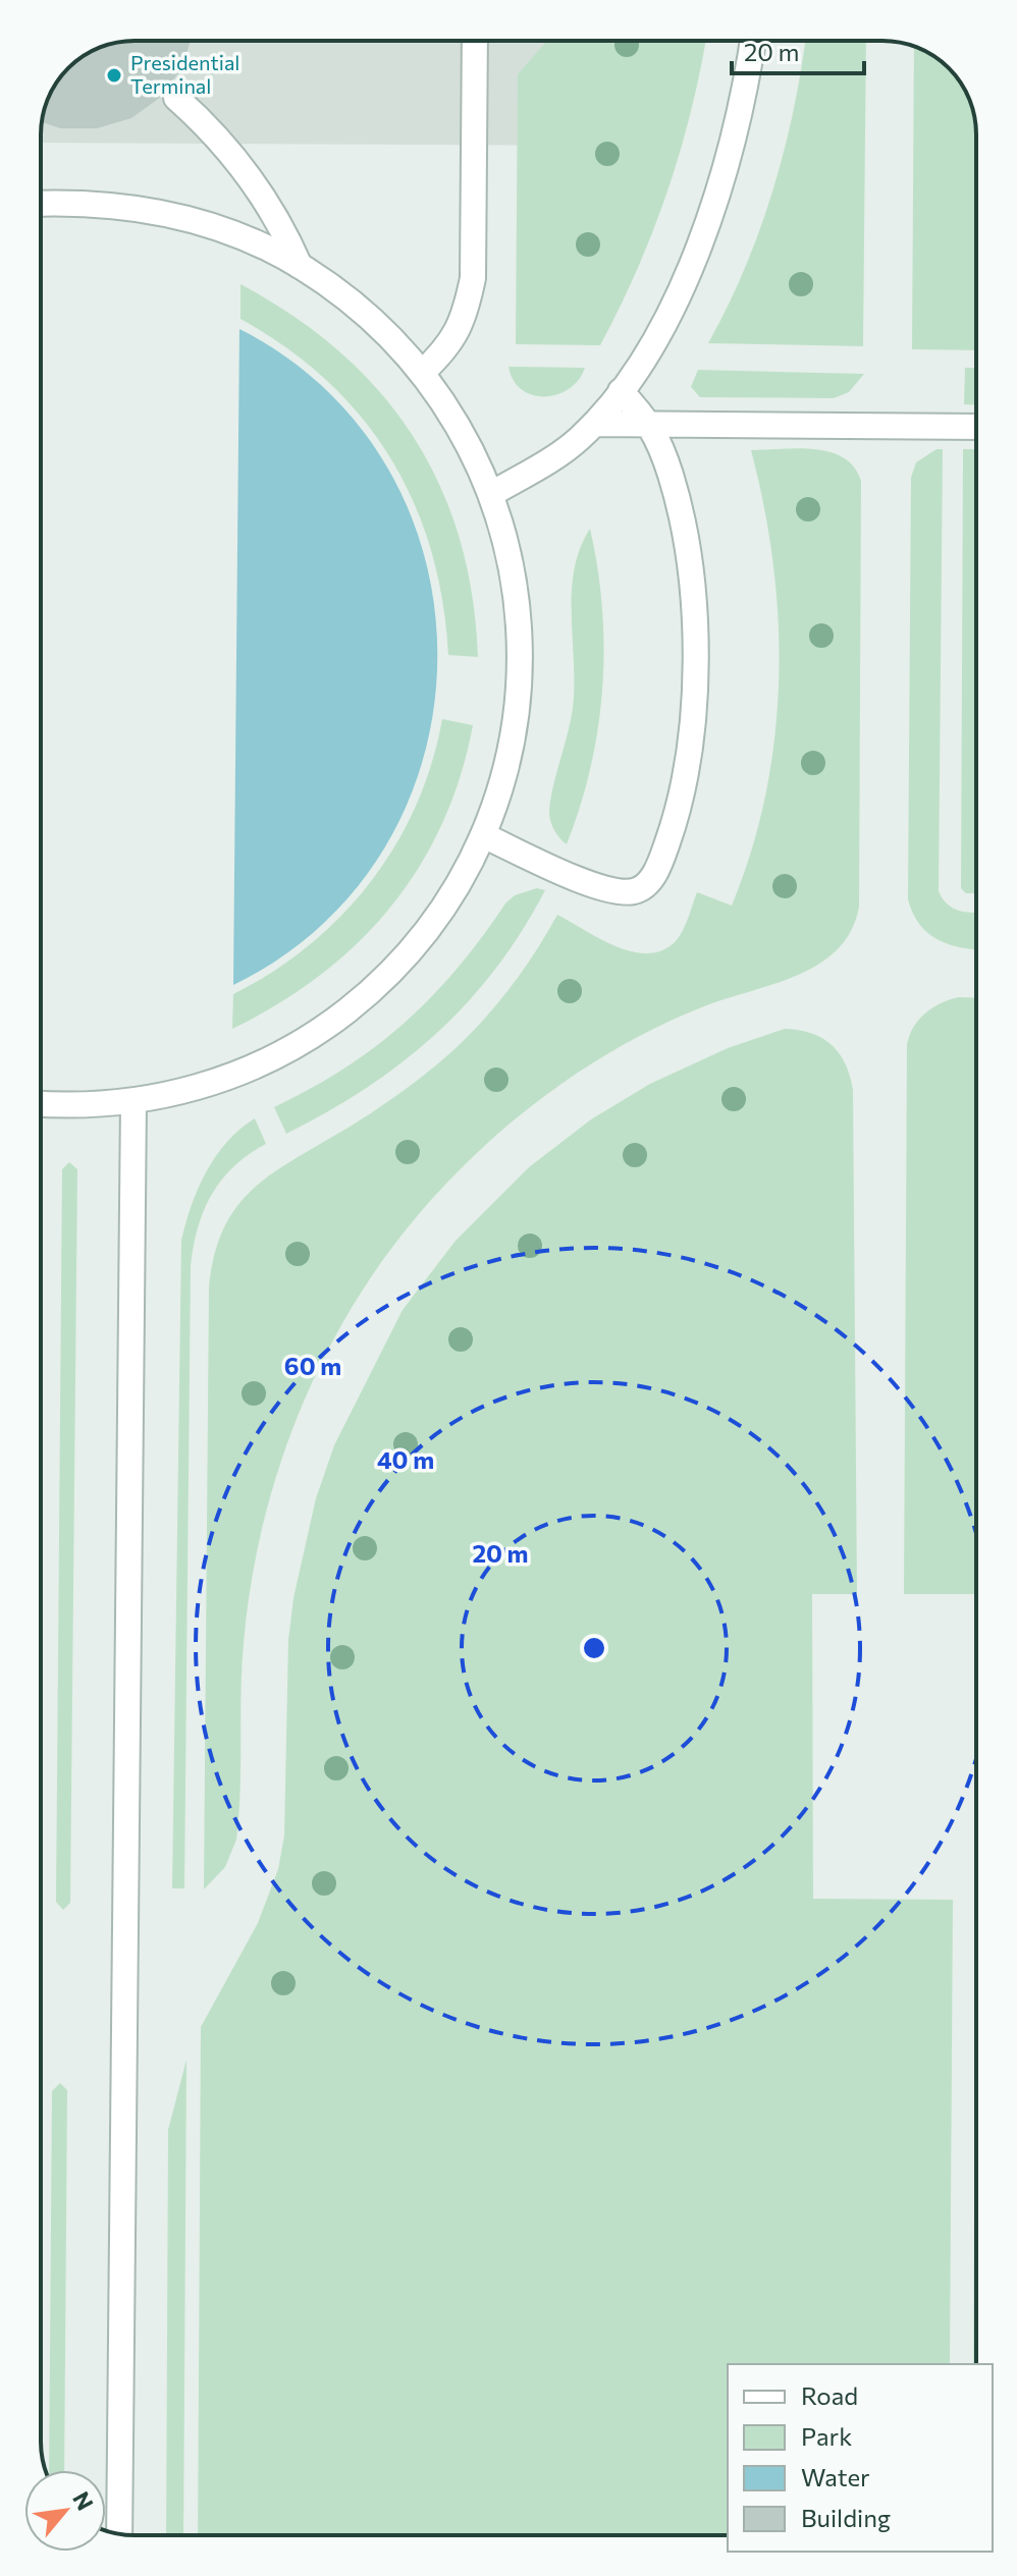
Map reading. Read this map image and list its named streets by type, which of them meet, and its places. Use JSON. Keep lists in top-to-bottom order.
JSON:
{
  "places": ["Presidential Terminal"],
  "legend": [
    "Road",
    "Park",
    "Water",
    "Building"
  ],
  "scale_bar": "20 m",
  "north": "top right",
  "rings": ["60 m", "40 m", "20 m"]
}
